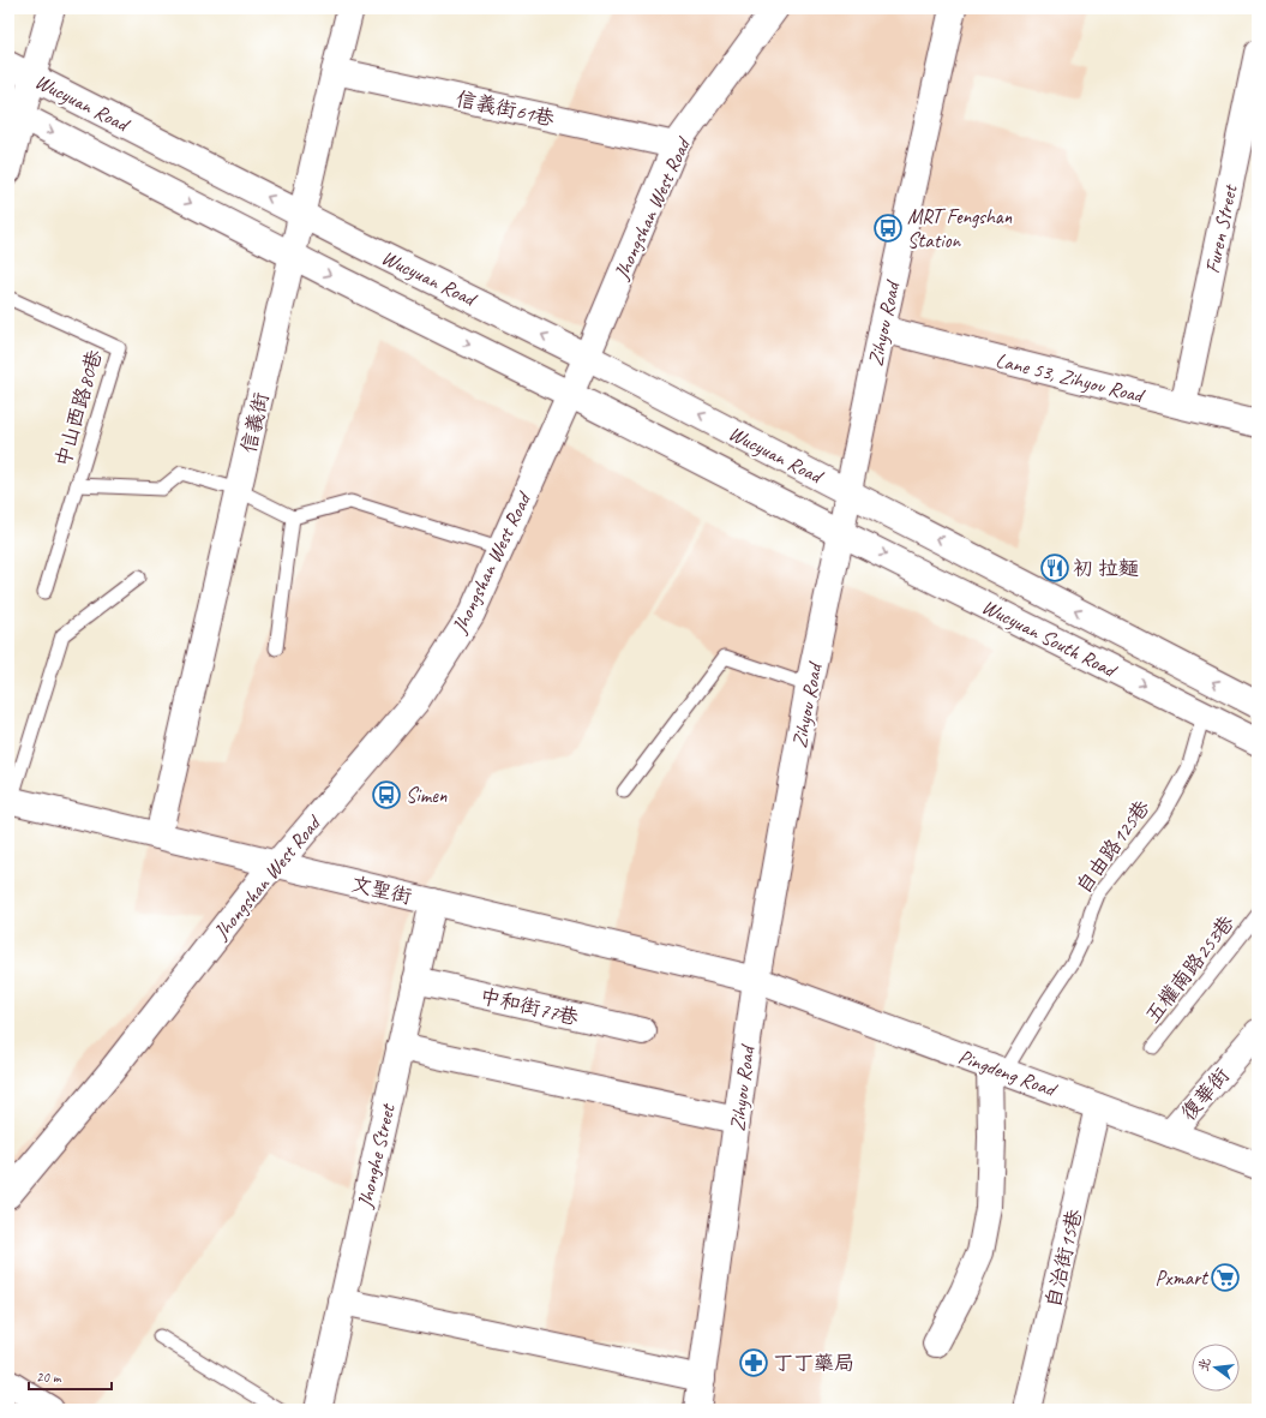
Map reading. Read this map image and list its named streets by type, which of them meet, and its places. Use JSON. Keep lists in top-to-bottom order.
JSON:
{
  "streets": {
    "street": [
      "Wucyuan Road",
      "信義街61巷",
      "Jhongshan West Road",
      "Furen Street",
      "Zihyou Road",
      "Lane 53, Zihyou Road",
      "信義街",
      "Wucyuan South Road",
      "文聖街",
      "中和街77巷",
      "Pingdeng Road",
      "復華街",
      "Jhonghe Street",
      "自治街15巷"
    ],
    "lane": ["中山西路80巷", "自由路125巷", "五權南路253巷"]
  },
  "crossings": [
    ["Wucyuan Road", "Jhongshan West Road"],
    ["Wucyuan Road", "Zihyou Road"],
    ["Wucyuan Road", "信義街"],
    ["Wucyuan Road", "Wucyuan South Road"],
    ["信義街61巷", "Jhongshan West Road"],
    ["信義街61巷", "信義街"],
    ["Jhongshan West Road", "文聖街"],
    ["Furen Street", "Lane 53, Zihyou Road"],
    ["Zihyou Road", "Lane 53, Zihyou Road"],
    ["Zihyou Road", "Wucyuan South Road"],
    ["Zihyou Road", "文聖街"],
    ["Zihyou Road", "Pingdeng Road"],
    ["中山西路80巷", "信義街"],
    ["信義街", "文聖街"],
    ["Wucyuan South Road", "自由路125巷"],
    ["自由路125巷", "Pingdeng Road"],
    ["文聖街", "Pingdeng Road"],
    ["文聖街", "Jhonghe Street"],
    ["中和街77巷", "Jhonghe Street"],
    ["Pingdeng Road", "復華街"],
    ["Pingdeng Road", "自治街15巷"]
  ],
  "places": {
    "bus stop": ["MRT Fengshan Station", "Simen"],
    "restaurant": ["初 拉麵"],
    "supermarket": ["Pxmart"],
    "pharmacy": ["丁丁藥局"]
  },
  "scale_bar": "20 m",
  "north": "left"
}
